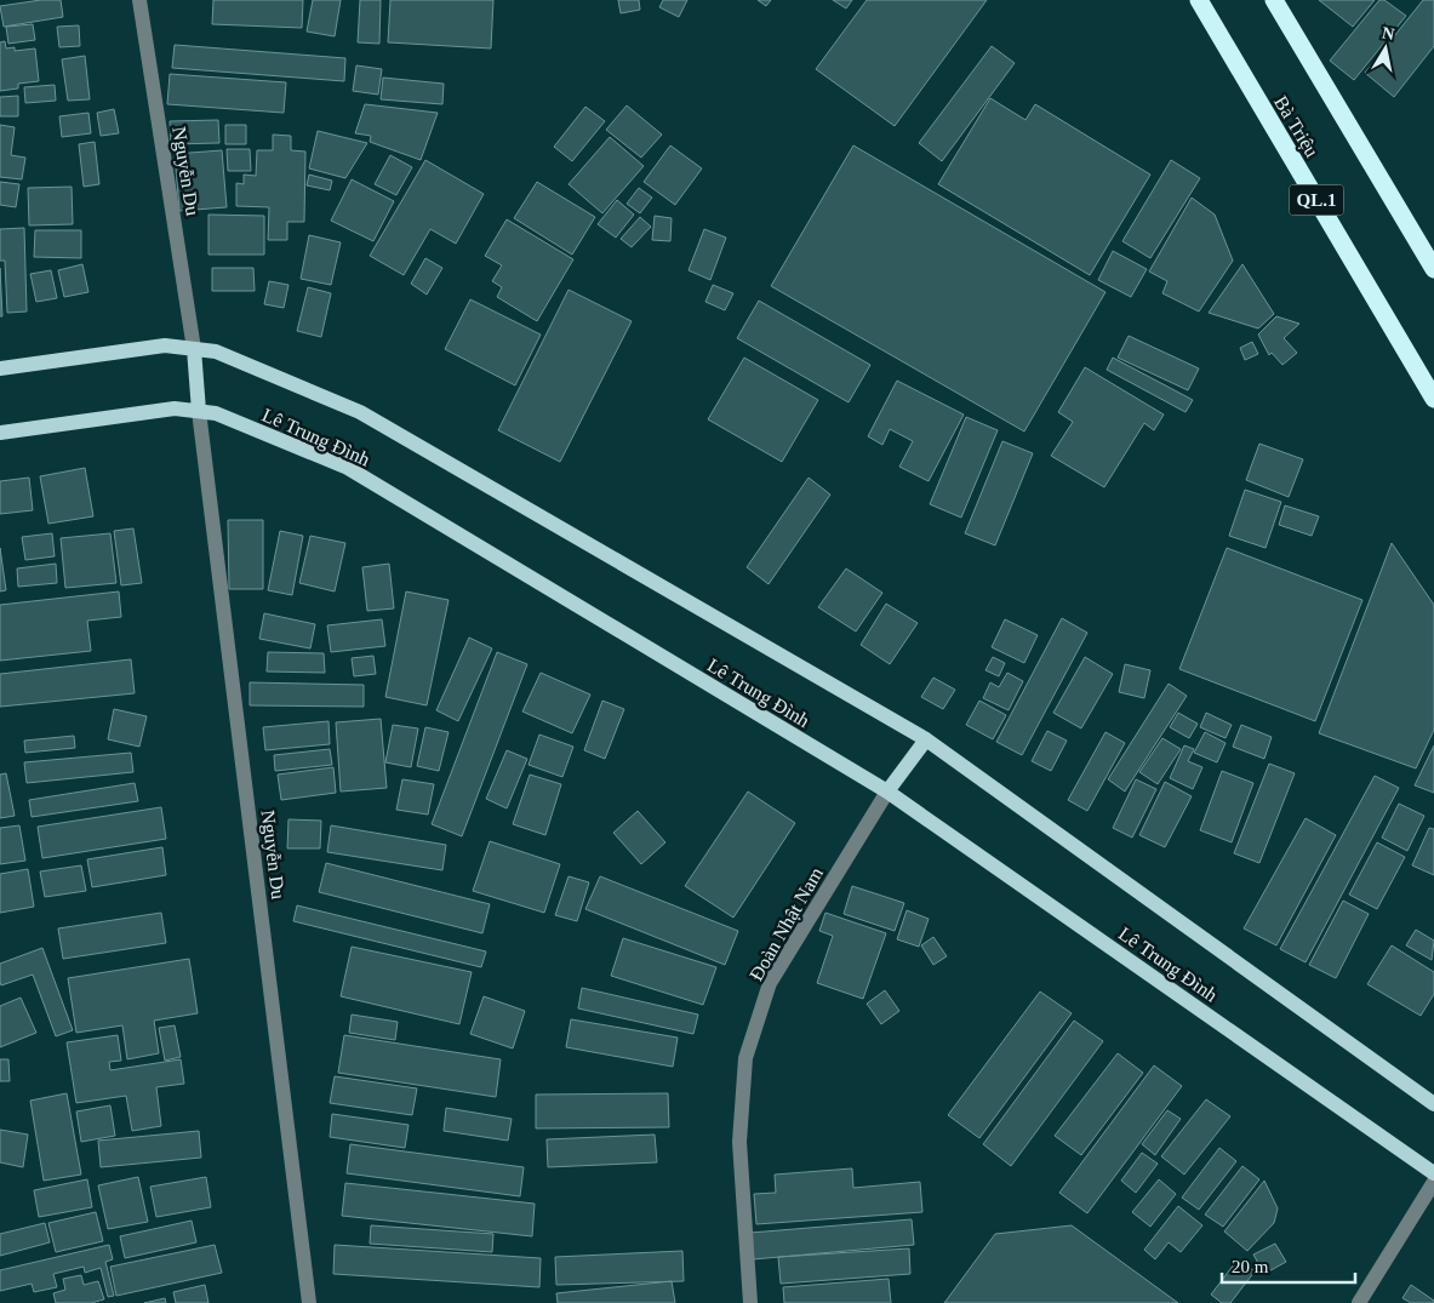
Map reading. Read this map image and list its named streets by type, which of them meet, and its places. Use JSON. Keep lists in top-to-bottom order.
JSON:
{
  "streets": {
    "highway": ["Bà Triệu", "QL.1"],
    "main road": ["Lê Trung Đình"],
    "street": ["Nguyễn Du", "Đoàn Nhật Nam"]
  },
  "crossings": [
    ["Nguyễn Du", "Lê Trung Đình"],
    ["Lê Trung Đình", "Đoàn Nhật Nam"]
  ],
  "scale_bar": "20 m",
  "north": "top"
}
